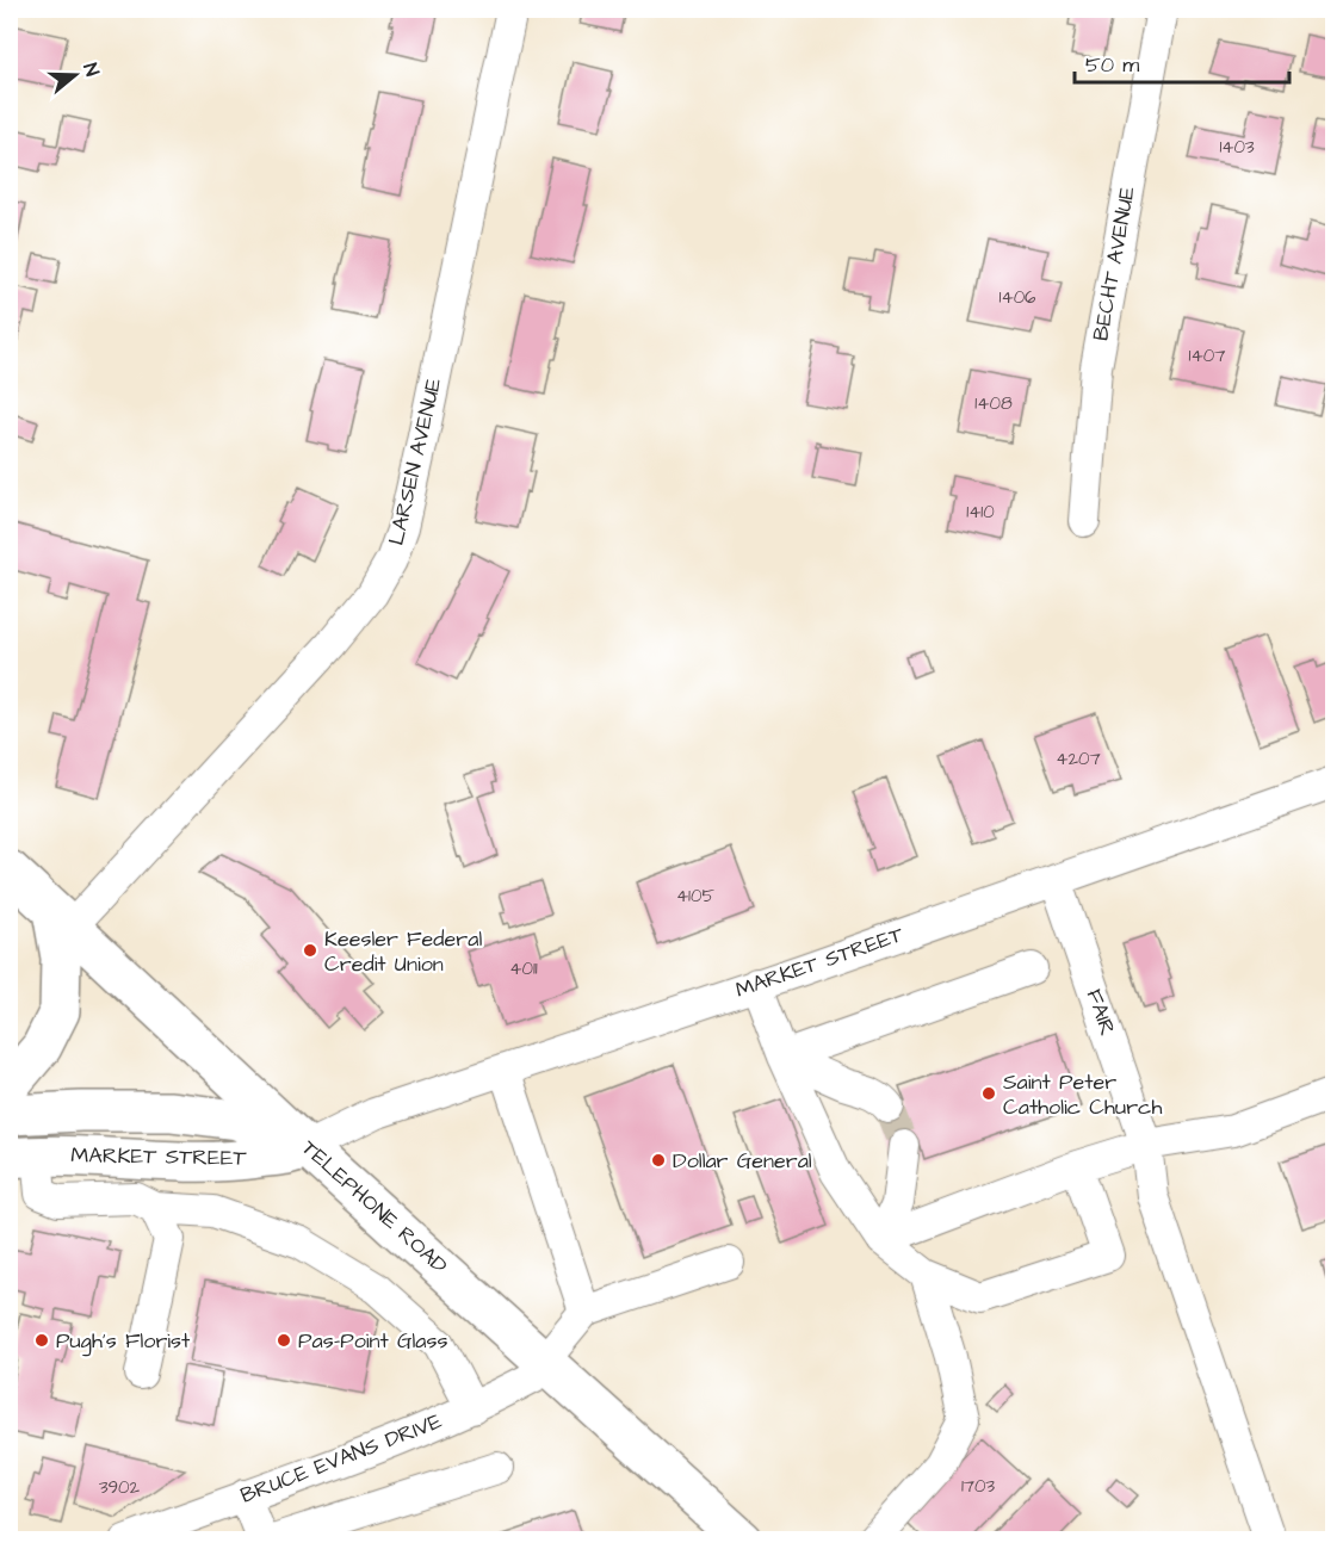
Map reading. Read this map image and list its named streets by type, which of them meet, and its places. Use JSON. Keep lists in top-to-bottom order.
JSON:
{
  "streets": {
    "main road": ["MARKET STREET", "TELEPHONE ROAD"],
    "street": [
      "BECHT AVENUE",
      "LARSEN AVENUE",
      "FAIR",
      "BRUCE EVANS DRIVE"
    ]
  },
  "crossings": [
    ["LARSEN AVENUE", "TELEPHONE ROAD"],
    ["MARKET STREET", "FAIR"],
    ["MARKET STREET", "TELEPHONE ROAD"],
    ["TELEPHONE ROAD", "BRUCE EVANS DRIVE"]
  ],
  "places": [
    "Keesler Federal Credit Union",
    "Saint Peter Catholic Church",
    "Dollar General",
    "Pugh's Florist",
    "Pas-Point Glass"
  ],
  "house_numbers": [
    "1403",
    "1406",
    "1407",
    "1408",
    "1410",
    "4207",
    "4105",
    "4011",
    "1703",
    "3902"
  ],
  "scale_bar": "50 m",
  "north": "right"
}
